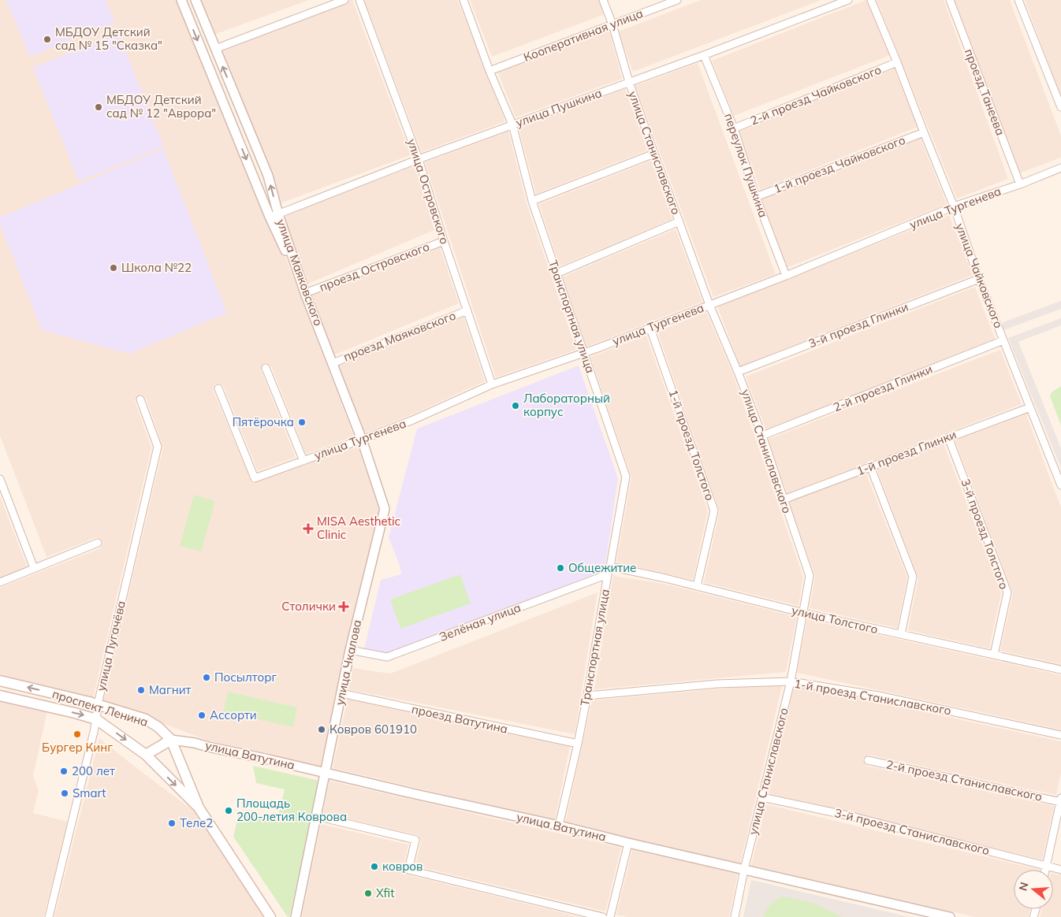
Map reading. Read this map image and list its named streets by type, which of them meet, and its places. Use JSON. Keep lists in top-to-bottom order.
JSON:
{
  "streets": {
    "main road": ["проспект Ленина"],
    "street": [
      "Кооперативная улица",
      "проезд Танеева",
      "2-й проезд Чайковского",
      "улица Пушкина",
      "улица Станиславского",
      "1-й проезд Чайковского",
      "переулок Пушкина",
      "улица Островского",
      "улица Тургенева",
      "проезд Островского",
      "улица Маяковского",
      "улица Чайковского",
      "Транспортная улица",
      "3-й проезд Глинки",
      "проезд Маяковского",
      "2-й проезд Глинки",
      "1-й проезд Толстого",
      "1-й проезд Глинки",
      "3-й проезд Толстого",
      "улица Толстого",
      "Зелёная улица",
      "улица Пугачёва",
      "улица Чкалова",
      "1-й проезд Станиславского",
      "проезд Ватутина",
      "улица Ватутина",
      "2-й проезд Станиславского",
      "3-й проезд Станиславского"
    ]
  },
  "crossings": [
    ["Кооперативная улица", "улица Станиславского"],
    ["Кооперативная улица", "Транспортная улица"],
    ["проезд Танеева", "улица Тургенева"],
    ["2-й проезд Чайковского", "переулок Пушкина"],
    ["2-й проезд Чайковского", "улица Чайковского"],
    ["улица Пушкина", "улица Станиславского"],
    ["улица Пушкина", "переулок Пушкина"],
    ["улица Пушкина", "улица Островского"],
    ["улица Пушкина", "улица Маяковского"],
    ["улица Пушкина", "Транспортная улица"],
    ["улица Станиславского", "улица Тургенева"],
    ["улица Станиславского", "3-й проезд Глинки"],
    ["улица Станиславского", "2-й проезд Глинки"],
    ["улица Станиславского", "1-й проезд Глинки"],
    ["улица Станиславского", "улица Толстого"],
    ["улица Станиславского", "1-й проезд Станиславского"],
    ["улица Станиславского", "улица Ватутина"],
    ["улица Станиславского", "3-й проезд Станиславского"],
    ["1-й проезд Чайковского", "переулок Пушкина"],
    ["1-й проезд Чайковского", "улица Чайковского"],
    ["переулок Пушкина", "улица Тургенева"],
    ["улица Островского", "улица Тургенева"],
    ["улица Островского", "проезд Островского"],
    ["улица Островского", "проезд Маяковского"],
    ["улица Тургенева", "улица Маяковского"],
    ["улица Тургенева", "улица Чайковского"],
    ["улица Тургенева", "Транспортная улица"],
    ["улица Тургенева", "1-й проезд Толстого"],
    ["проезд Островского", "улица Маяковского"],
    ["улица Маяковского", "проезд Маяковского"],
    ["улица Маяковского", "улица Чкалова"],
    ["улица Чайковского", "3-й проезд Глинки"],
    ["улица Чайковского", "2-й проезд Глинки"],
    ["улица Чайковского", "1-й проезд Глинки"],
    ["Транспортная улица", "улица Толстого"],
    ["Транспортная улица", "Зелёная улица"],
    ["Транспортная улица", "1-й проезд Станиславского"],
    ["Транспортная улица", "проезд Ватутина"],
    ["Транспортная улица", "улица Ватутина"],
    ["1-й проезд Толстого", "улица Толстого"],
    ["1-й проезд Глинки", "3-й проезд Толстого"],
    ["3-й проезд Толстого", "улица Толстого"],
    ["Зелёная улица", "улица Чкалова"],
    ["улица Пугачёва", "проспект Ленина"],
    ["улица Чкалова", "проезд Ватутина"],
    ["улица Чкалова", "улица Ватутина"],
    ["проспект Ленина", "улица Ватутина"]
  ],
  "places": {
    "other": [
      "МБДОУ Детский сад № 15 \"Сказка\"",
      "МБДОУ Детский сад № 12 \"Аврора\"",
      "Школа №22",
      "Лабораторный корпус",
      "Пятёрочка",
      "Общежитие",
      "Посылторг",
      "Магнит",
      "Ассорти",
      "Ковров 601910",
      "Бургер Кинг",
      "200 лет",
      "Smart",
      "Площадь 200-летия Коврова",
      "Теле2",
      "ковров",
      "Xfit"
    ],
    "health": ["MISA Aesthetic Clinic", "Столички"]
  },
  "north": "left"
}
